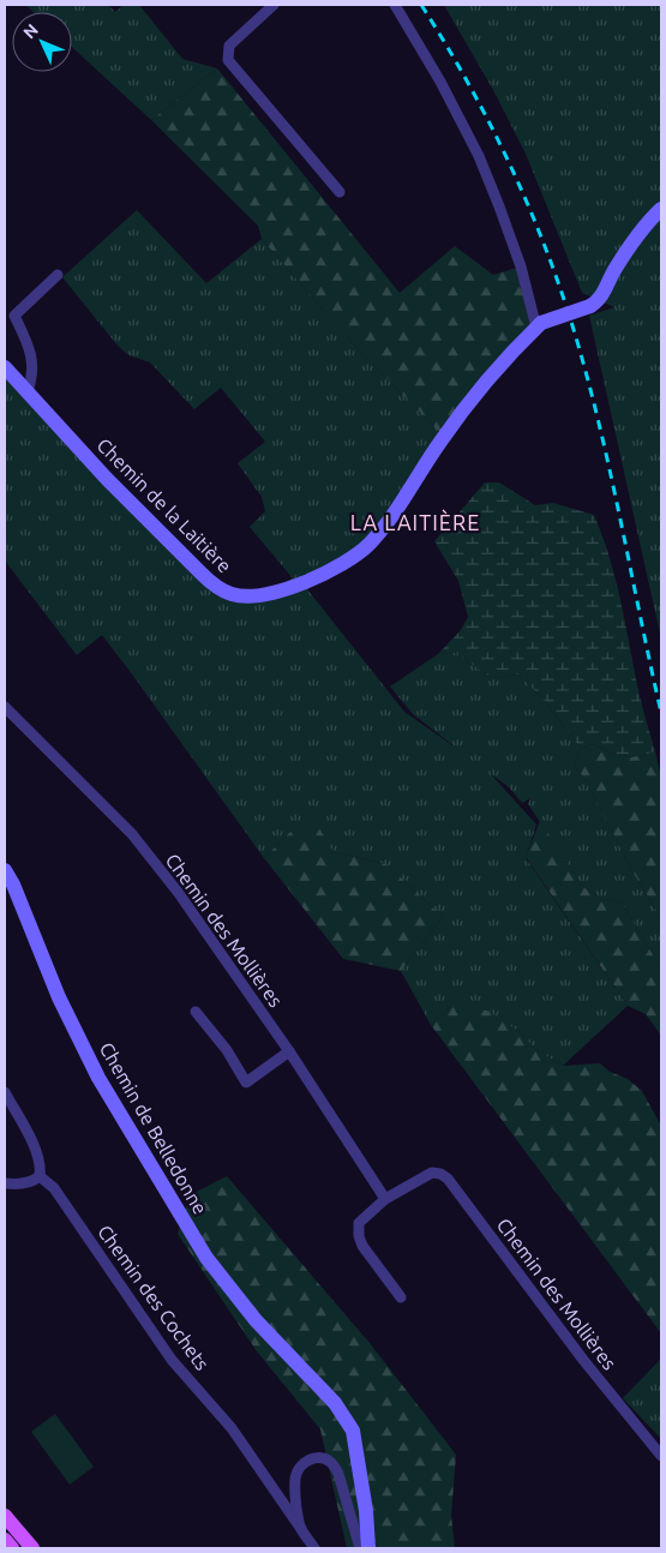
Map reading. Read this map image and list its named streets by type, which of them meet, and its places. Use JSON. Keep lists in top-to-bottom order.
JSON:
{
  "streets": {
    "main road": ["Chemin de la Laitière", "Chemin de Belledonne"],
    "street": ["Chemin des Mollières", "Chemin des Cochets"]
  },
  "districts": ["LA LAITIÈRE"],
  "north": "top left"
}
